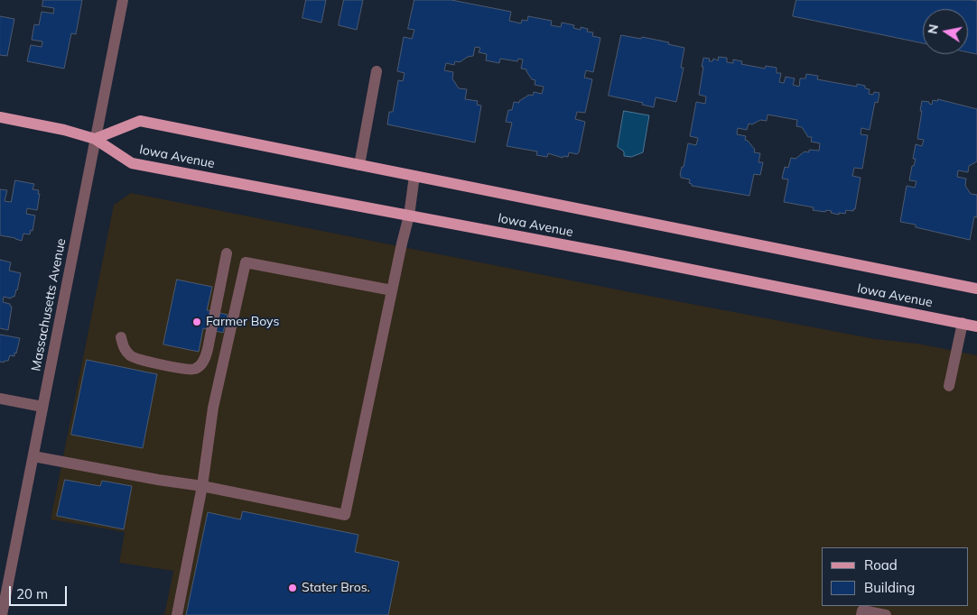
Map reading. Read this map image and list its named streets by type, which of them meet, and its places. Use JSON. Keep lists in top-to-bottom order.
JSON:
{
  "streets": {
    "main road": ["Iowa Avenue"],
    "street": ["Massachusetts Avenue"]
  },
  "crossings": [
    ["Iowa Avenue", "Massachusetts Avenue"]
  ],
  "places": ["Farmer Boys", "Stater Bros."],
  "legend": ["Road", "Building"],
  "scale_bar": "20 m",
  "north": "left"
}
